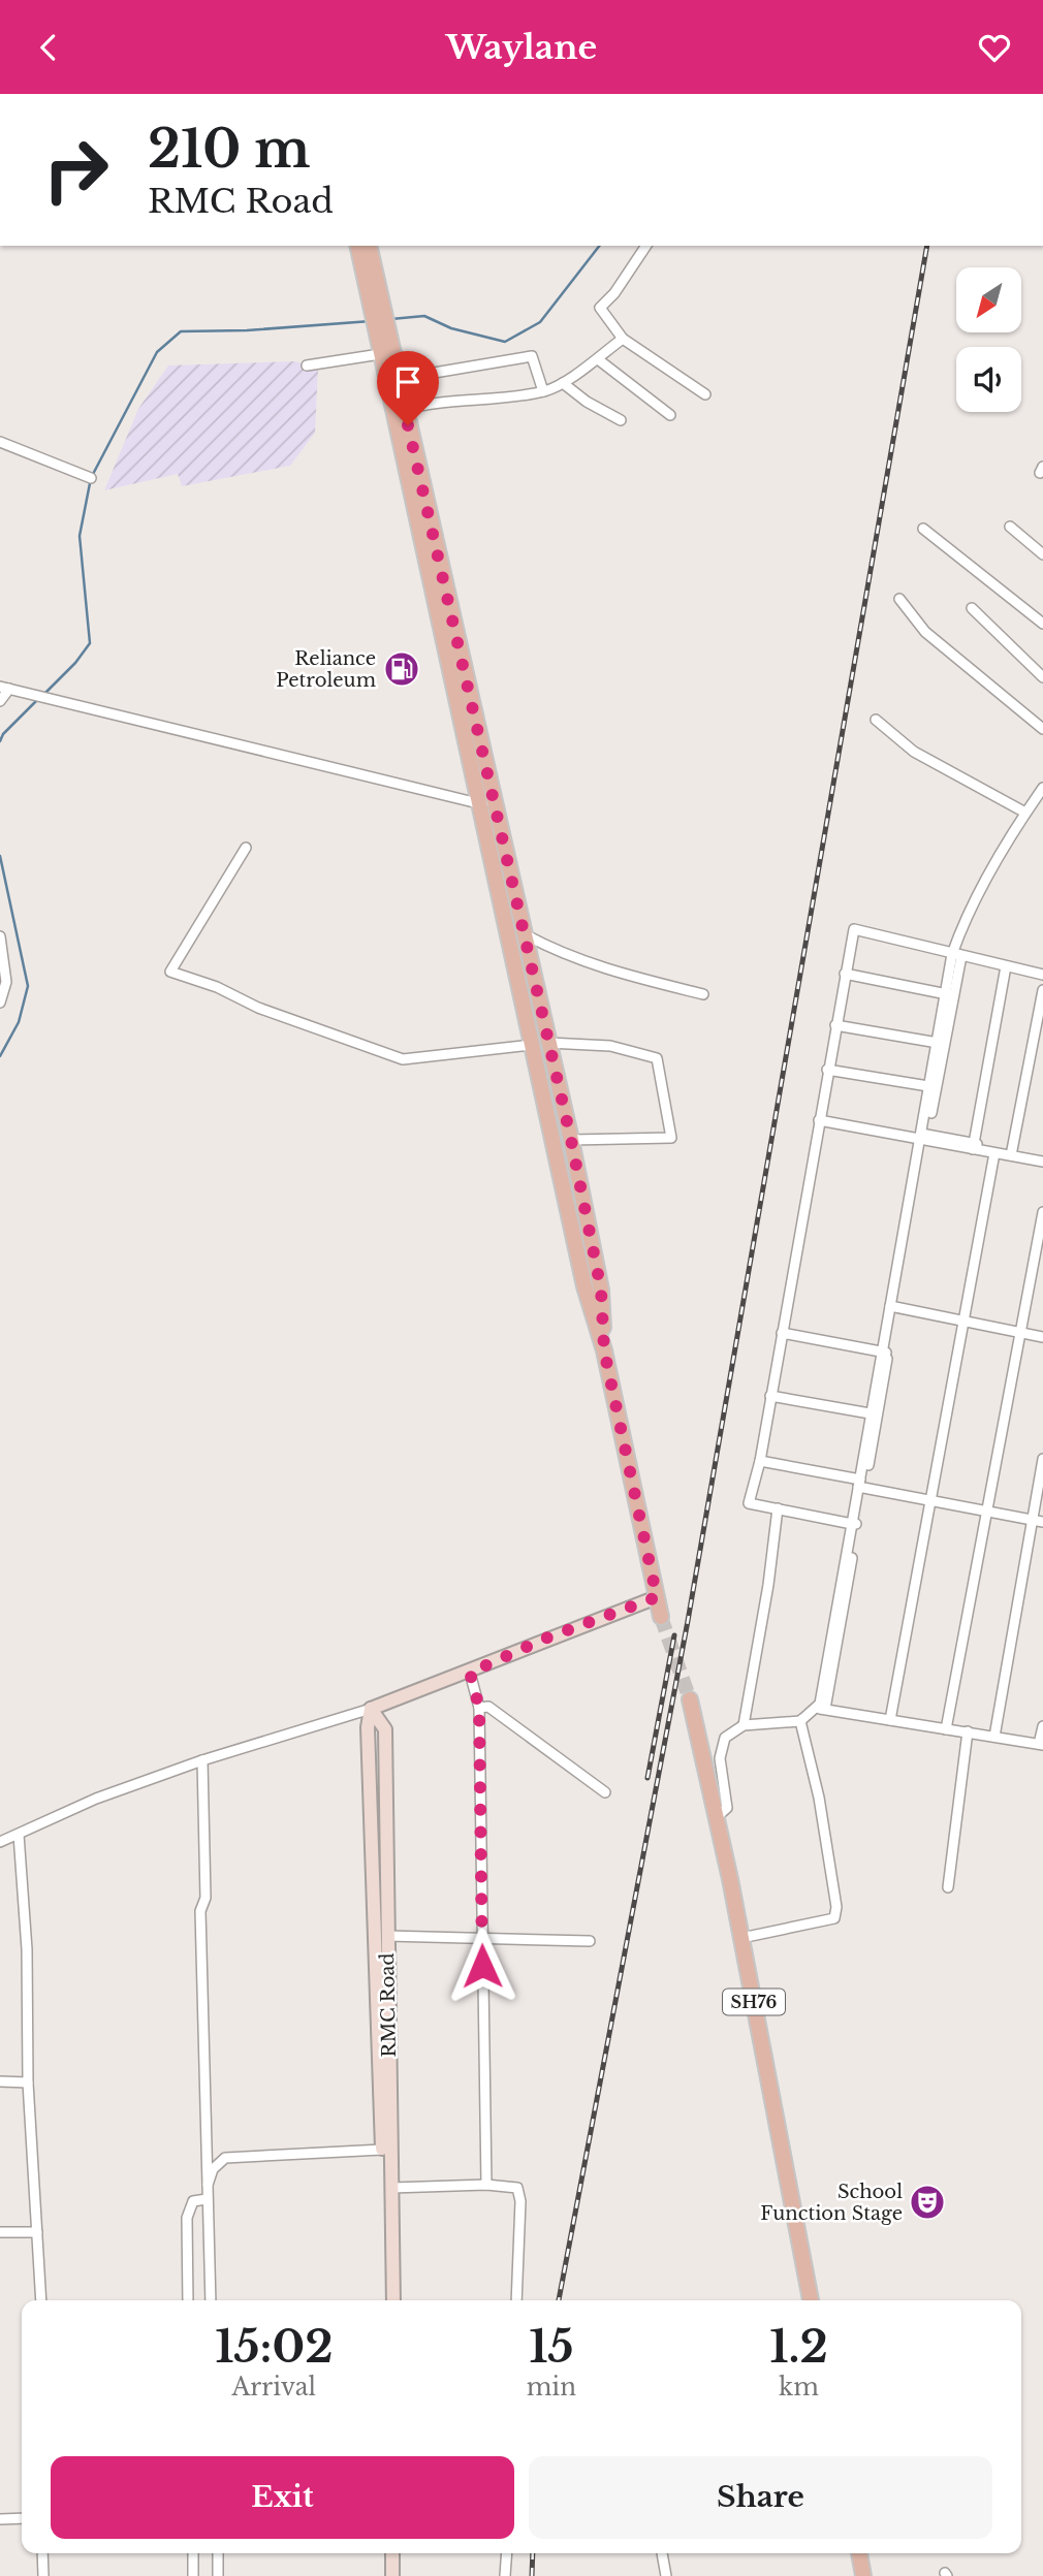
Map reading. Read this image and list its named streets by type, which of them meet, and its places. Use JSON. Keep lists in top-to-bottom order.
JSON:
{
  "streets": {
    "main road": ["SH76"],
    "street": ["RMC Road"]
  },
  "places": {
    "fuel station": ["Reliance Petroleum"],
    "theatre": ["School Function Stage"]
  },
  "north": "bottom left",
  "page": {
    "header": "Waylane",
    "turn": ["210 m", "RMC Road"],
    "eta": [
      "15:02",
      "Arrival",
      "15",
      "min",
      "1.2",
      "km"
    ],
    "buttons": ["Exit", "Share"]
  }
}
